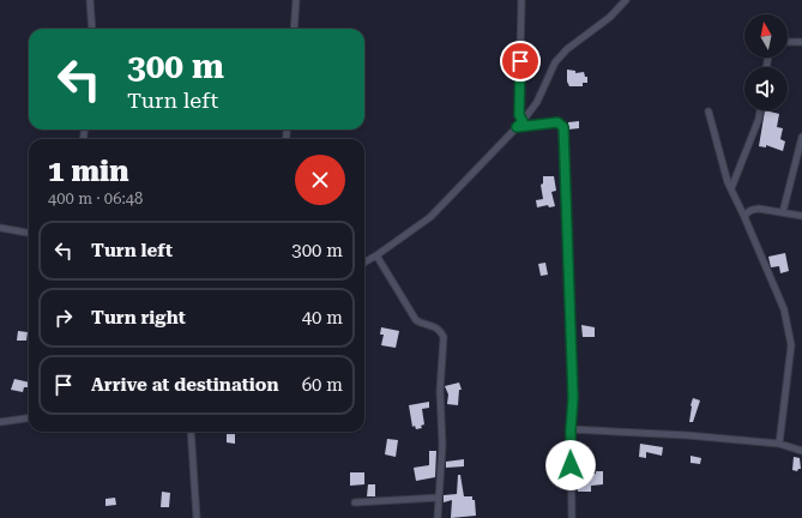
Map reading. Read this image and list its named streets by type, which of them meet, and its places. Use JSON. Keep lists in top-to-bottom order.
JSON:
{
  "north": "top",
  "page": {
    "turn": ["300 m", "Turn left"],
    "heading": ["1 min", "400 m · 06:48"],
    "list": [
      {
        "name": "Turn left",
        "value": "300 m"
      },
      {
        "name": "Turn right",
        "value": "40 m"
      },
      {
        "name": "Arrive at destination",
        "value": "60 m"
      }
    ]
  }
}
